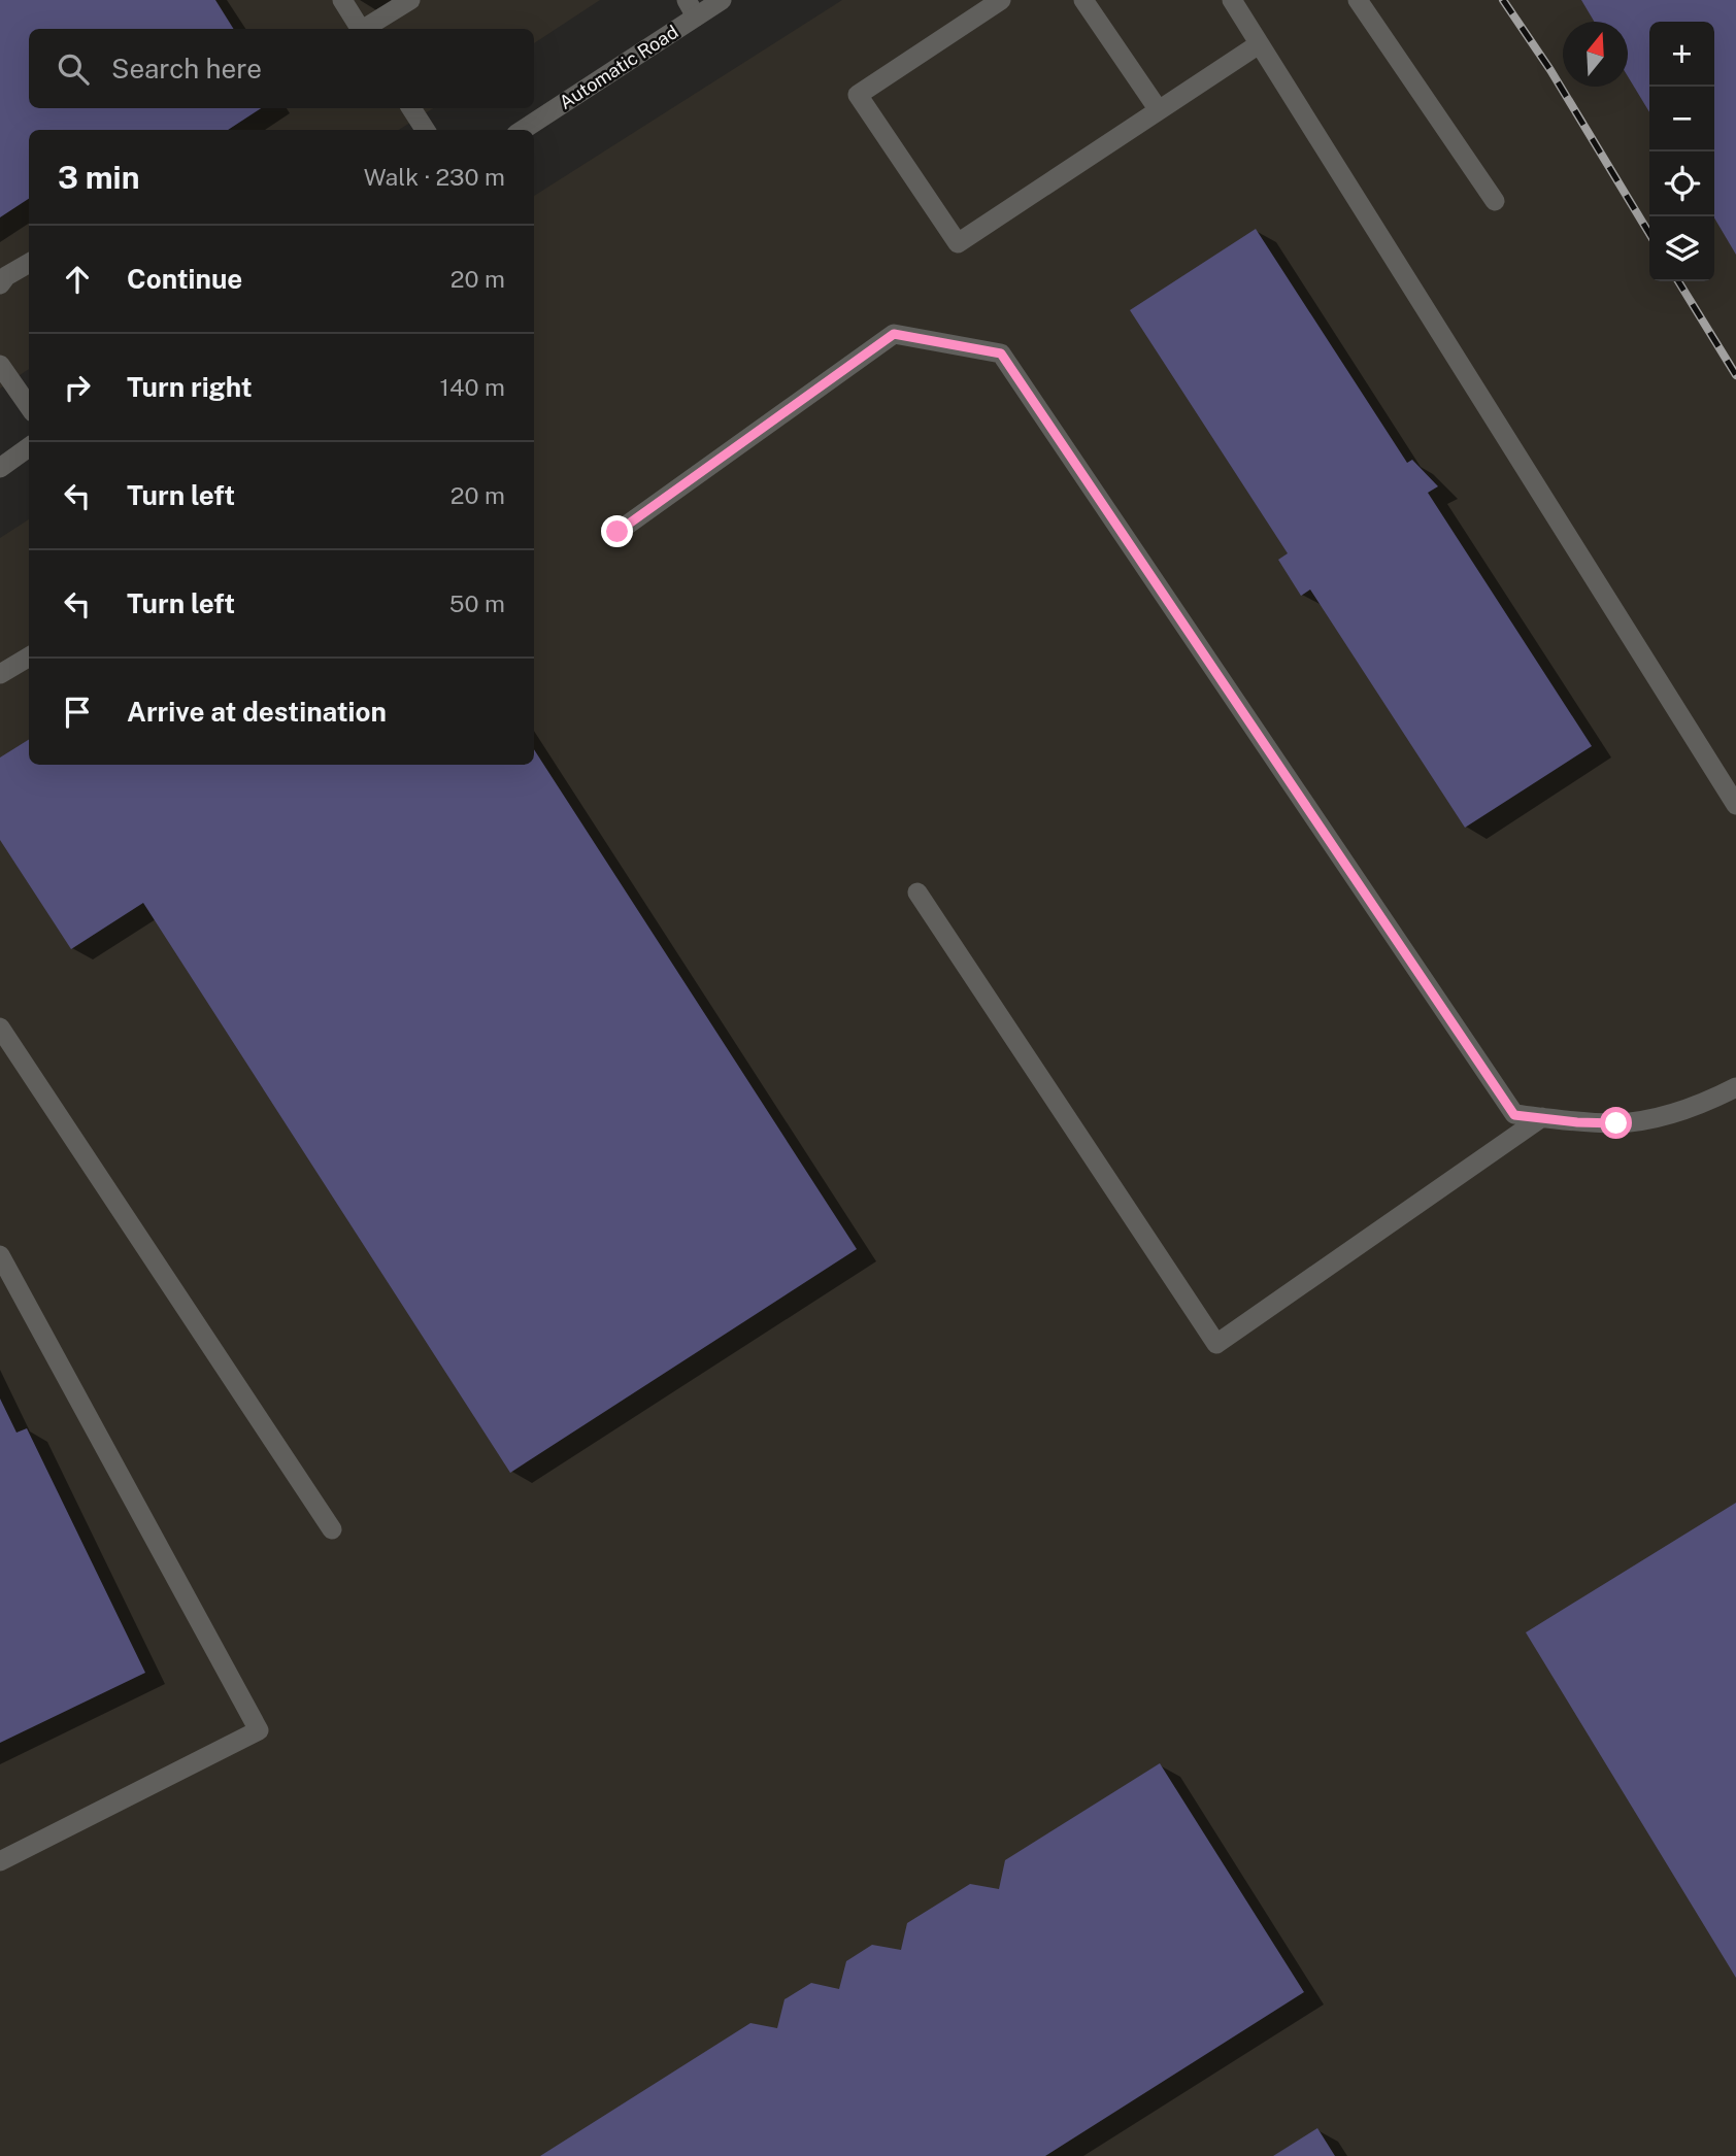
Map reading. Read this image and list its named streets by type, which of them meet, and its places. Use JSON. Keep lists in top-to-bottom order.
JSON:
{
  "streets": {
    "street": ["Automatic Road"]
  },
  "north": "top",
  "page": {
    "map_buttons": ["+", "−"],
    "search": "Search here",
    "heading": ["3 min", "Walk · 230 m"],
    "list": [
      ["Continue", "20 m"],
      ["Turn right", "140 m"],
      ["Turn left", "20 m"],
      ["Turn left", "50 m"],
      "Arrive at destination"
    ]
  }
}
